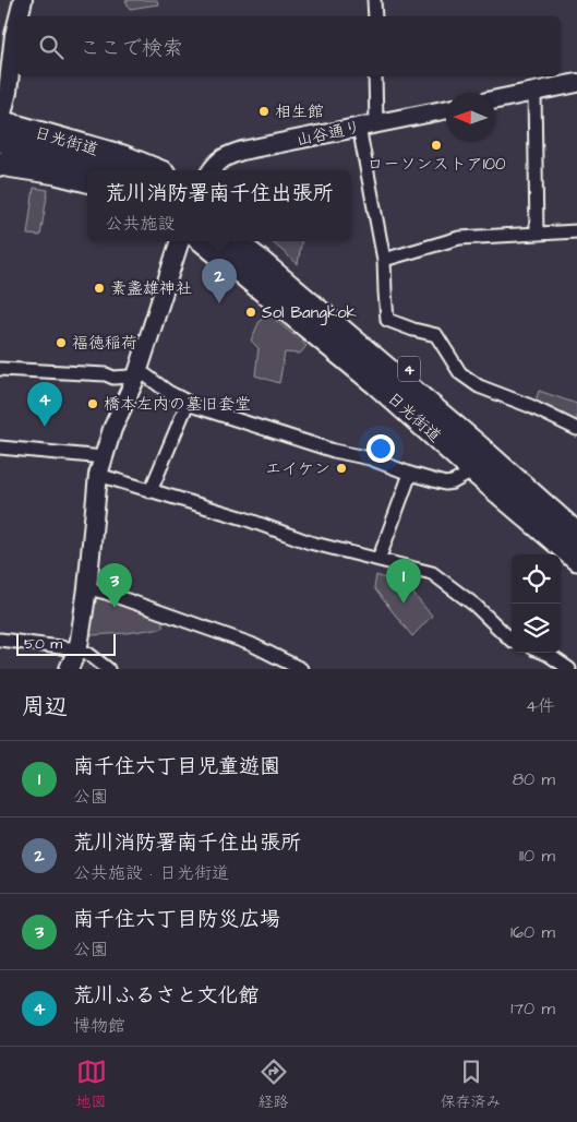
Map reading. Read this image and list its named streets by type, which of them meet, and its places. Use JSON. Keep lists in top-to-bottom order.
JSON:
{
  "streets": {
    "highway": ["日光街道", "4"],
    "street": ["山谷通り"]
  },
  "places": [
    "相生館",
    "ローソンストア100",
    "素盞雄神社",
    "Sol Bangkok",
    "福徳稲荷",
    "橋本左内の墓旧套堂",
    "エイケン"
  ],
  "scale_bar": "50 m",
  "north": "left",
  "page": {
    "search": "ここで検索",
    "popup": ["荒川消防署南千住出張所", "公共施設"],
    "pins": [
      "2",
      "4",
      "1",
      "3"
    ],
    "scale": "50 m",
    "heading": ["周辺", "4件"],
    "list": [
      {
        "mark": "1",
        "name": "南千住六丁目児童遊園",
        "note": "公園",
        "value": "80 m"
      },
      {
        "mark": "2",
        "name": "荒川消防署南千住出張所",
        "note": "公共施設 · 日光街道",
        "value": "110 m"
      },
      {
        "mark": "3",
        "name": "南千住六丁目防災広場",
        "note": "公園",
        "value": "160 m"
      },
      {
        "mark": "4",
        "name": "荒川ふるさと文化館",
        "note": "博物館",
        "value": "170 m"
      }
    ],
    "nav": ["地図", "経路", "保存済み"]
  }
}
